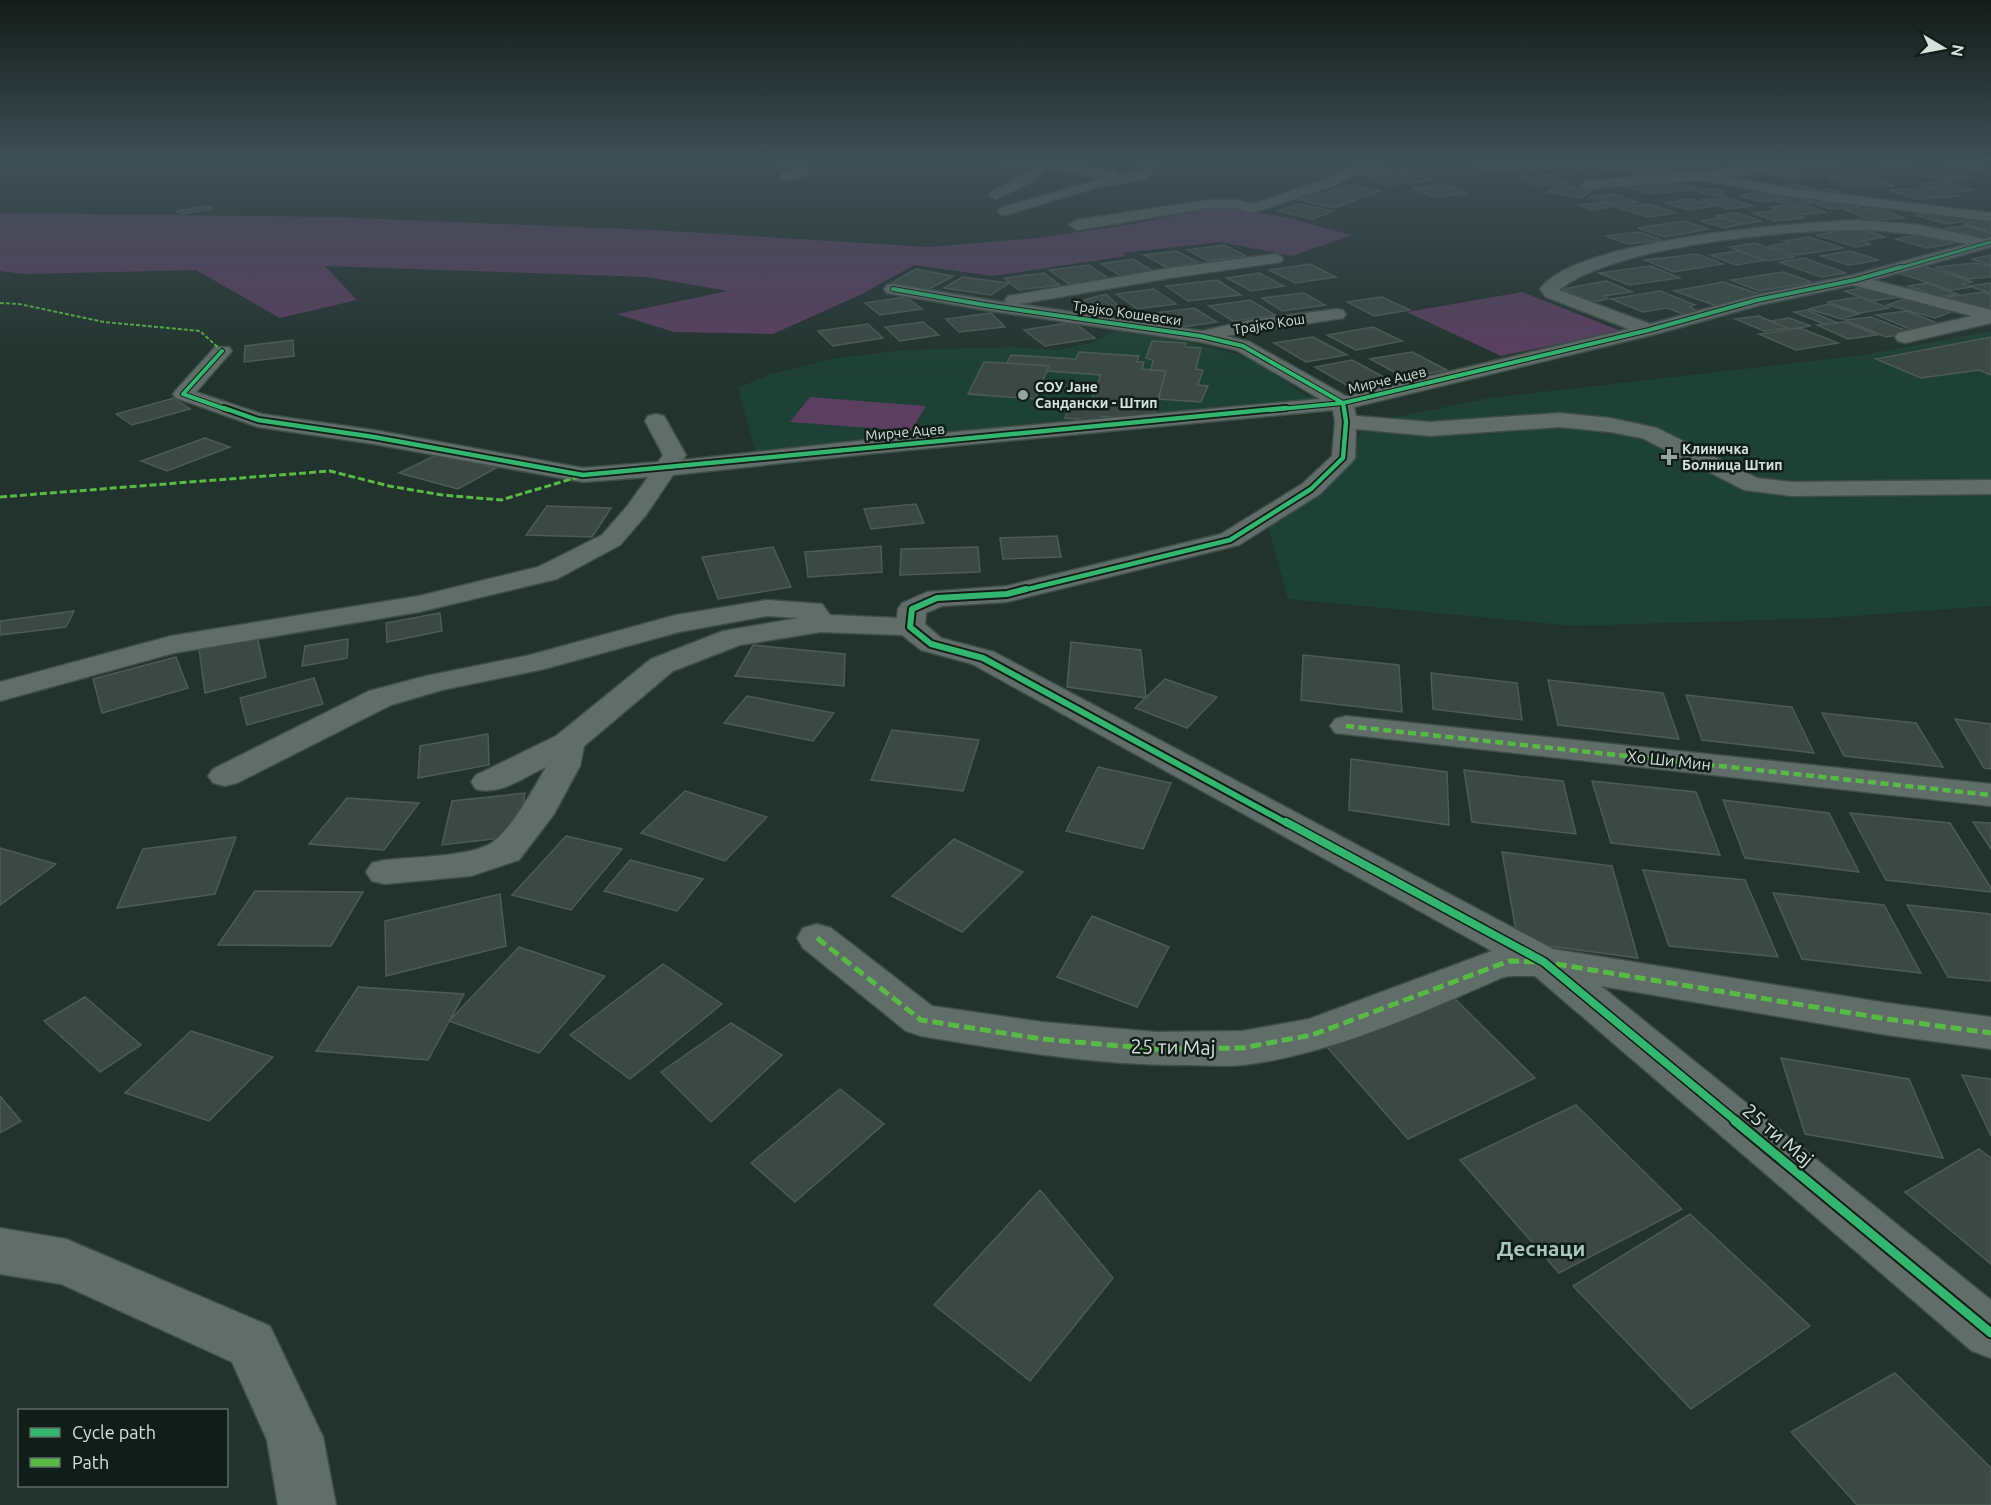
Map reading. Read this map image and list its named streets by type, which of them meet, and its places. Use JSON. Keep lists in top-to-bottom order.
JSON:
{
  "streets": {
    "street": [
      "Трајко Кошевски",
      "Трајко Кош",
      "Мирче Ацев",
      "Хо Ши Мин",
      "25 ти Мај"
    ]
  },
  "crossings": [
    ["Трајко Кошевски", "Трајко Кош"],
    ["Трајко Кошевски", "Мирче Ацев"]
  ],
  "districts": ["Деснаци"],
  "places": {
    "other": ["СОУ Јане Сандански - Штип"],
    "health": ["Клиничка Болница Штип"]
  },
  "legend": ["Cycle path", "Path"],
  "north": "right"
}
